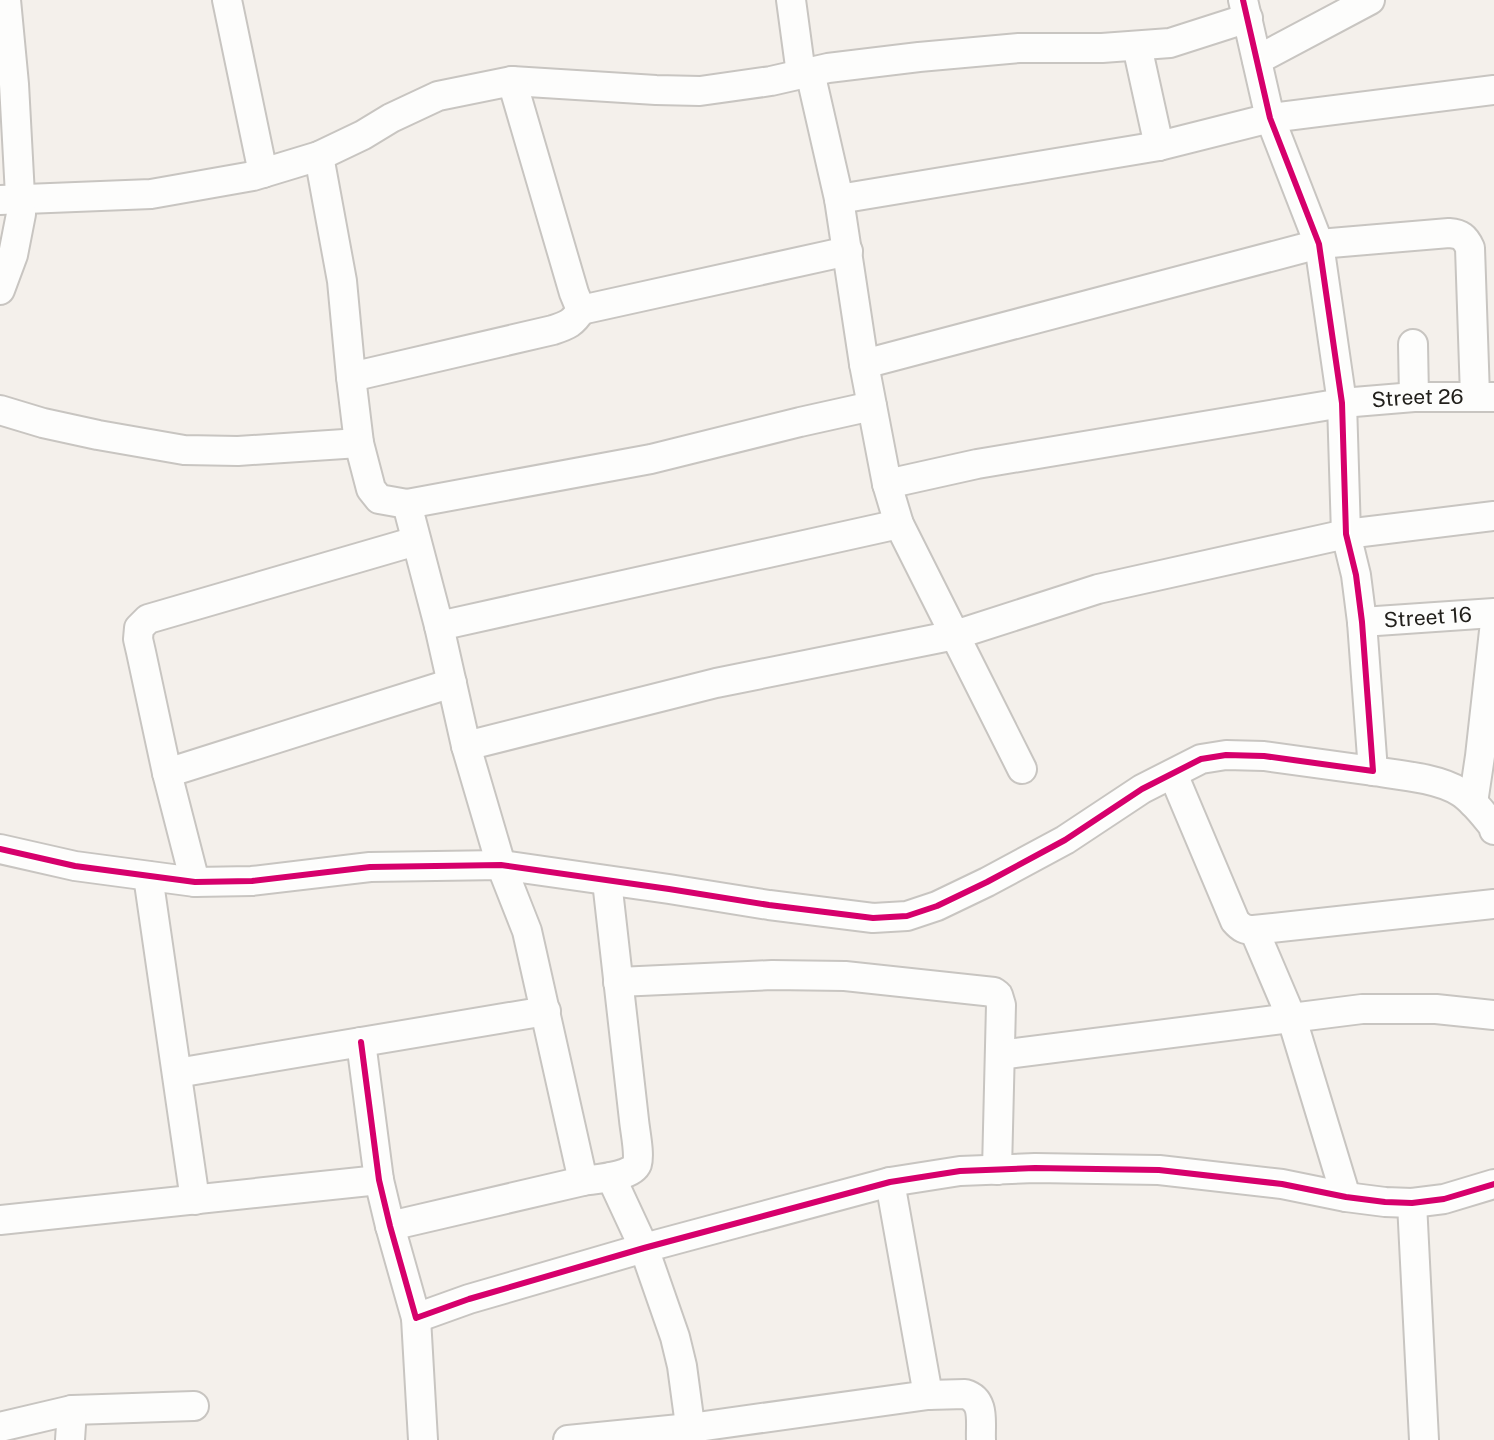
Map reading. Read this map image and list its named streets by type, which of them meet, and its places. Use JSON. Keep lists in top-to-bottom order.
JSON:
{
  "streets": {
    "street": ["Street 26", "Street 16"]
  }
}
